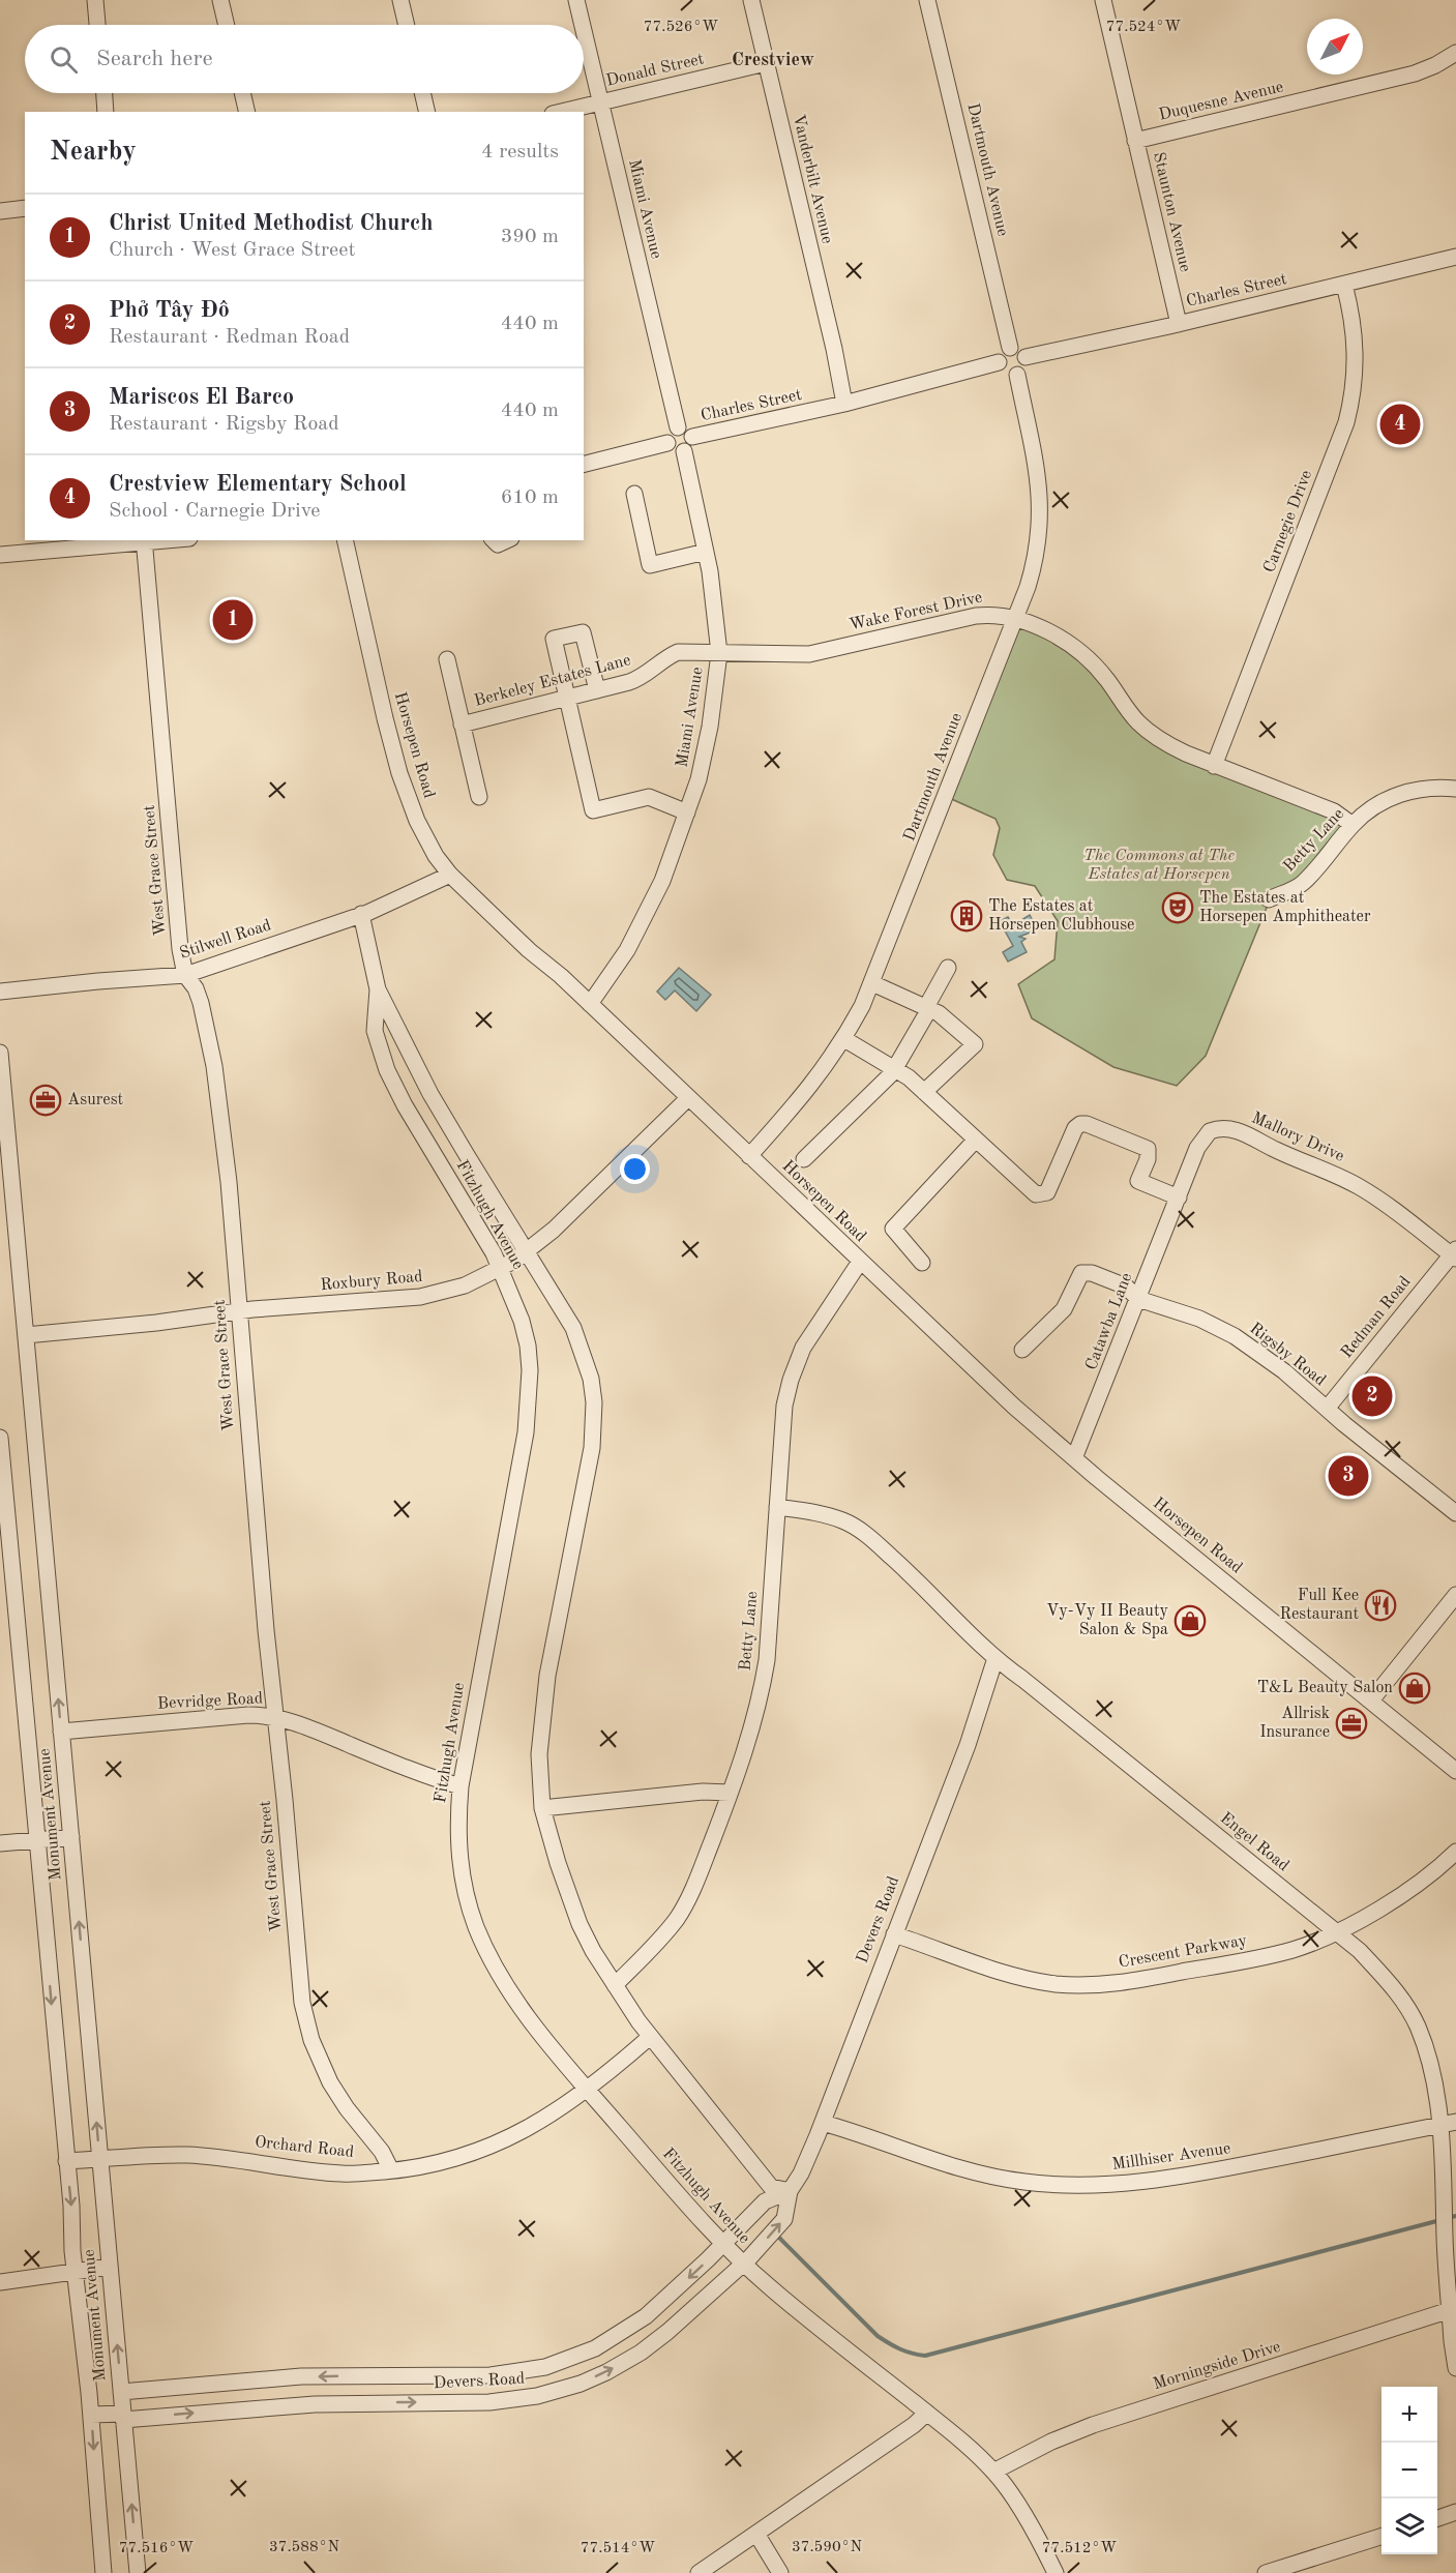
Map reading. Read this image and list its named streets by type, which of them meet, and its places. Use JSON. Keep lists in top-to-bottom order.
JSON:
{
  "streets": {
    "street": [
      "Donald Street",
      "Duquesne Avenue",
      "Dartmouth Avenue",
      "Vanderbilt Avenue",
      "Miami Avenue",
      "Staunton Avenue",
      "Charles Street",
      "Carnegie Drive",
      "Wake Forest Drive",
      "Berkeley Estates Lane",
      "Horsepen Road",
      "Betty Lane",
      "West Grace Street",
      "Stilwell Road",
      "Mallory Drive",
      "Fitzhugh Avenue",
      "Roxbury Road",
      "Redman Road",
      "Catawba Lane",
      "Rigsby Road",
      "Bevridge Road",
      "Monument Avenue",
      "Engel Road",
      "Devers Road",
      "Crescent Parkway",
      "Orchard Road",
      "Millhiser Avenue",
      "Morningside Drive"
    ]
  },
  "crossings": [
    ["Donald Street", "Vanderbilt Avenue"],
    ["Donald Street", "Miami Avenue"],
    ["Duquesne Avenue", "Staunton Avenue"],
    ["Dartmouth Avenue", "Charles Street"],
    ["Dartmouth Avenue", "Wake Forest Drive"],
    ["Dartmouth Avenue", "Horsepen Road"],
    ["Vanderbilt Avenue", "Charles Street"],
    ["Miami Avenue", "Charles Street"],
    ["Miami Avenue", "Wake Forest Drive"],
    ["Miami Avenue", "Berkeley Estates Lane"],
    ["Miami Avenue", "Horsepen Road"],
    ["Staunton Avenue", "Charles Street"],
    ["Charles Street", "Carnegie Drive"],
    ["Carnegie Drive", "Wake Forest Drive"],
    ["Wake Forest Drive", "Berkeley Estates Lane"],
    ["Wake Forest Drive", "Betty Lane"],
    ["Horsepen Road", "Betty Lane"],
    ["Horsepen Road", "Stilwell Road"],
    ["Horsepen Road", "Roxbury Road"],
    ["Horsepen Road", "Catawba Lane"],
    ["Betty Lane", "Fitzhugh Avenue"],
    ["Betty Lane", "Engel Road"],
    ["West Grace Street", "Stilwell Road"],
    ["West Grace Street", "Roxbury Road"],
    ["West Grace Street", "Bevridge Road"],
    ["West Grace Street", "Orchard Road"],
    ["Stilwell Road", "Fitzhugh Avenue"],
    ["Mallory Drive", "Redman Road"],
    ["Mallory Drive", "Catawba Lane"],
    ["Fitzhugh Avenue", "Roxbury Road"],
    ["Fitzhugh Avenue", "Bevridge Road"],
    ["Fitzhugh Avenue", "Devers Road"],
    ["Fitzhugh Avenue", "Orchard Road"],
    ["Fitzhugh Avenue", "Morningside Drive"],
    ["Roxbury Road", "Monument Avenue"],
    ["Redman Road", "Rigsby Road"],
    ["Catawba Lane", "Rigsby Road"],
    ["Bevridge Road", "Monument Avenue"],
    ["Monument Avenue", "Devers Road"],
    ["Monument Avenue", "Orchard Road"],
    ["Engel Road", "Devers Road"],
    ["Engel Road", "Crescent Parkway"],
    ["Engel Road", "Millhiser Avenue"],
    ["Engel Road", "Morningside Drive"],
    ["Devers Road", "Crescent Parkway"],
    ["Devers Road", "Millhiser Avenue"]
  ],
  "districts": ["Crestview"],
  "parks": ["The Commons at The Estates at Horsepen"],
  "places": {
    "theatre": ["The Estates at Horsepen Amphitheater"],
    "building": ["The Estates at Horsepen Clubhouse"],
    "office": ["Asurest", "Allrisk Insurance"],
    "restaurant": ["Full Kee Restaurant"],
    "shop": ["Vy-Vy II Beauty Salon & Spa", "T&L Beauty Salon"]
  },
  "north": "top right",
  "page": {
    "search": "Search here",
    "heading": ["Nearby", "4 results"],
    "list": [
      {
        "mark": "1",
        "name": "Christ United Methodist Church",
        "note": "Church · West Grace Street",
        "value": "390 m"
      },
      {
        "mark": "2",
        "name": "Phở Tây Đô",
        "note": "Restaurant · Redman Road",
        "value": "440 m"
      },
      {
        "mark": "3",
        "name": "Mariscos El Barco",
        "note": "Restaurant · Rigsby Road",
        "value": "440 m"
      },
      {
        "mark": "4",
        "name": "Crestview Elementary School",
        "note": "School · Carnegie Drive",
        "value": "610 m"
      }
    ],
    "pins": [
      "4",
      "1",
      "2",
      "3"
    ],
    "map_buttons": ["+", "−"]
  },
  "coordinates": [
    "77.526°W",
    "77.524°W",
    "37.588°N",
    "37.590°N",
    "77.516°W",
    "77.514°W",
    "77.512°W"
  ]
}
